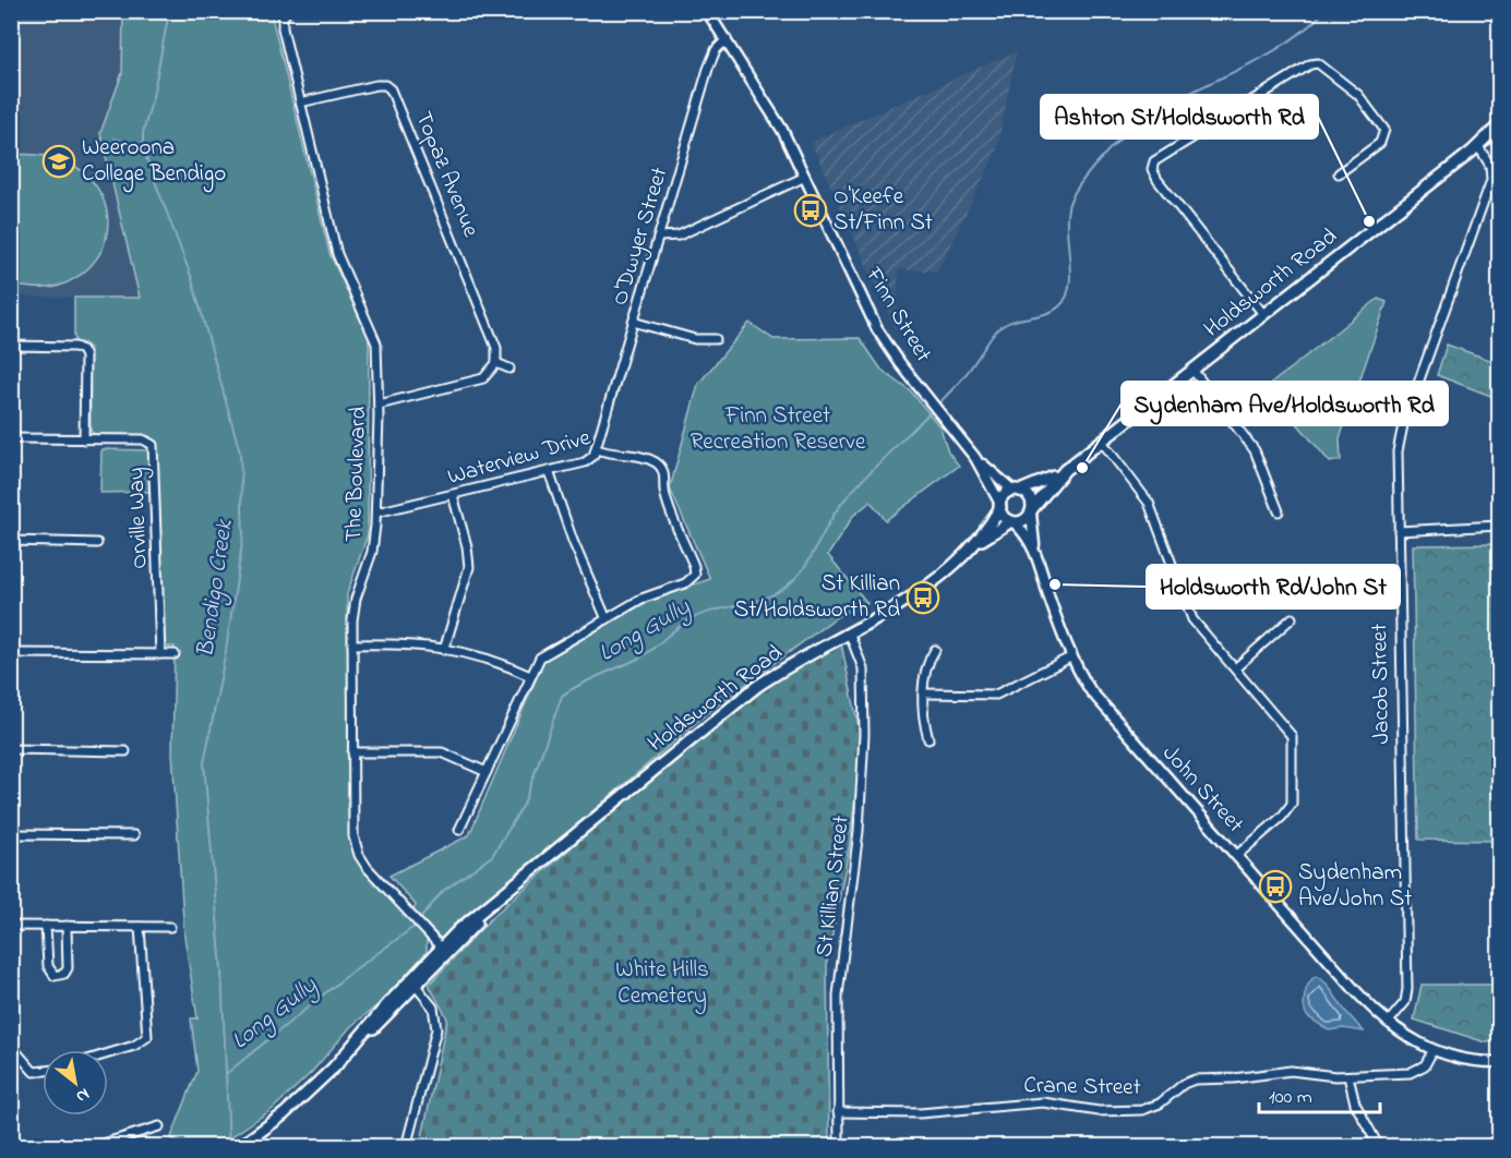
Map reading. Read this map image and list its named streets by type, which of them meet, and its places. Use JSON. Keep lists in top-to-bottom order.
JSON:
{
  "streets": {
    "main road": ["Holdsworth Road"],
    "street": [
      "Topaz Avenue",
      "O'Dwyer Street",
      "Finn Street",
      "Waterview Drive",
      "The Boulevard",
      "Orville Way",
      "Jacob Street",
      "John Street",
      "St Killian Street",
      "Crane Street"
    ]
  },
  "crossings": [
    ["Topaz Avenue", "The Boulevard"],
    ["O'Dwyer Street", "Finn Street"],
    ["O'Dwyer Street", "Waterview Drive"],
    ["Holdsworth Road", "Finn Street"],
    ["Holdsworth Road", "The Boulevard"],
    ["Holdsworth Road", "Jacob Street"],
    ["Holdsworth Road", "John Street"],
    ["Holdsworth Road", "St Killian Street"],
    ["Finn Street", "John Street"],
    ["Waterview Drive", "The Boulevard"],
    ["Jacob Street", "John Street"],
    ["St Killian Street", "Crane Street"]
  ],
  "water": ["Bendigo Creek", "Long Gully"],
  "parks": ["Finn Street Recreation Reserve", "White Hills Cemetery"],
  "places": {
    "school or university": ["Weeroona College Bendigo"],
    "bus stop": ["O'Keefe St/Finn St", "St Killian St/Holdsworth Rd", "Sydenham Ave/John St"],
    "other": ["Ashton St/Holdsworth Rd", "Sydenham Ave/Holdsworth Rd", "Holdsworth Rd/John St"]
  },
  "scale_bar": "100 m",
  "north": "bottom right"
}
